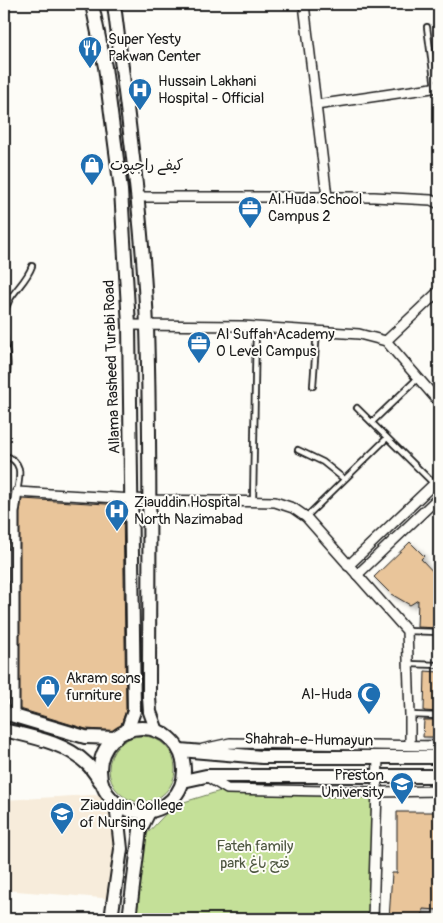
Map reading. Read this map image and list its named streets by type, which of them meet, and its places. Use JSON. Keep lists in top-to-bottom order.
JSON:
{
  "streets": {
    "main road": ["Allama Rasheed Turabi Road", "Shahrah-e-Humayun"]
  },
  "crossings": [
    ["Allama Rasheed Turabi Road", "Shahrah-e-Humayun"]
  ],
  "parks": ["Fateh family park فتح باغ"],
  "places": {
    "restaurant": ["Super Yesty Pakwan Center"],
    "hospital": ["Hussain Lakhani Hospital - Official", "Ziauddin Hospital North Nazimabad"],
    "shop": ["کیفے راجپوت", "Akram sons furniture"],
    "office": ["Al Huda School Campus 2", "Al Suffah Academy O Level Campus"],
    "mosque": ["Al-Huda"],
    "school or university": ["Preston University", "Ziauddin College of Nursing"]
  }
}
